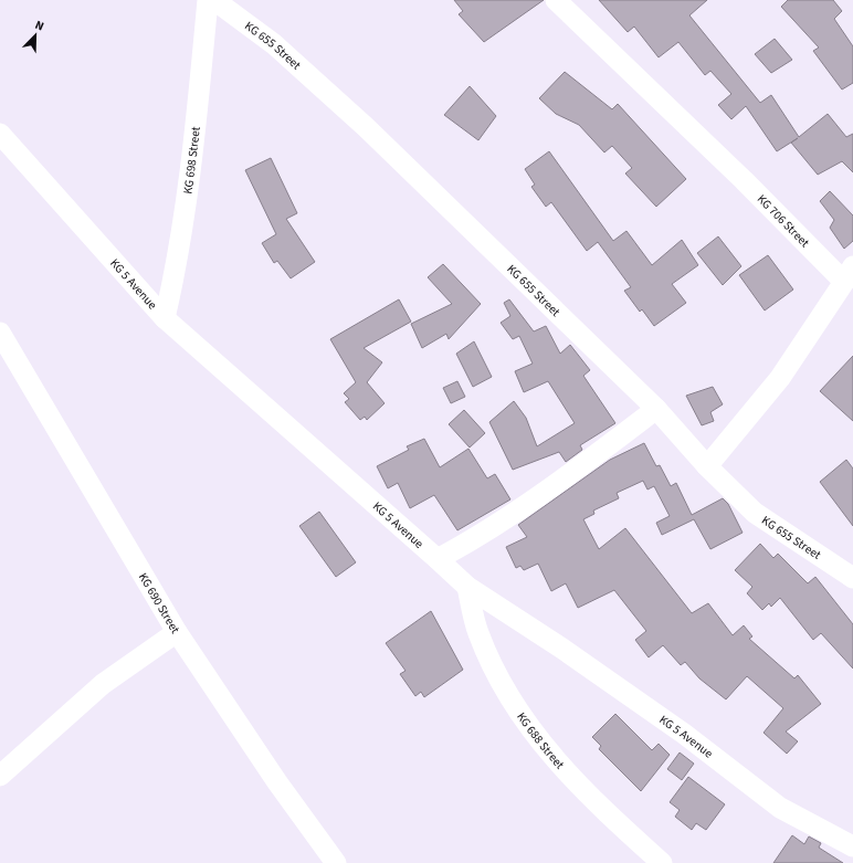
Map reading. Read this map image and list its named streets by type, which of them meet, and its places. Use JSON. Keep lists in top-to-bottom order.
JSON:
{
  "streets": {
    "street": [
      "KG 655 Street",
      "KG 698 Street",
      "KG 706 Street",
      "KG 5 Avenue",
      "KG 690 Street",
      "KG 688 Street"
    ]
  },
  "crossings": [
    ["KG 655 Street", "KG 706 Street"],
    ["KG 698 Street", "KG 5 Avenue"],
    ["KG 5 Avenue", "KG 688 Street"]
  ],
  "north": "top right"
}
